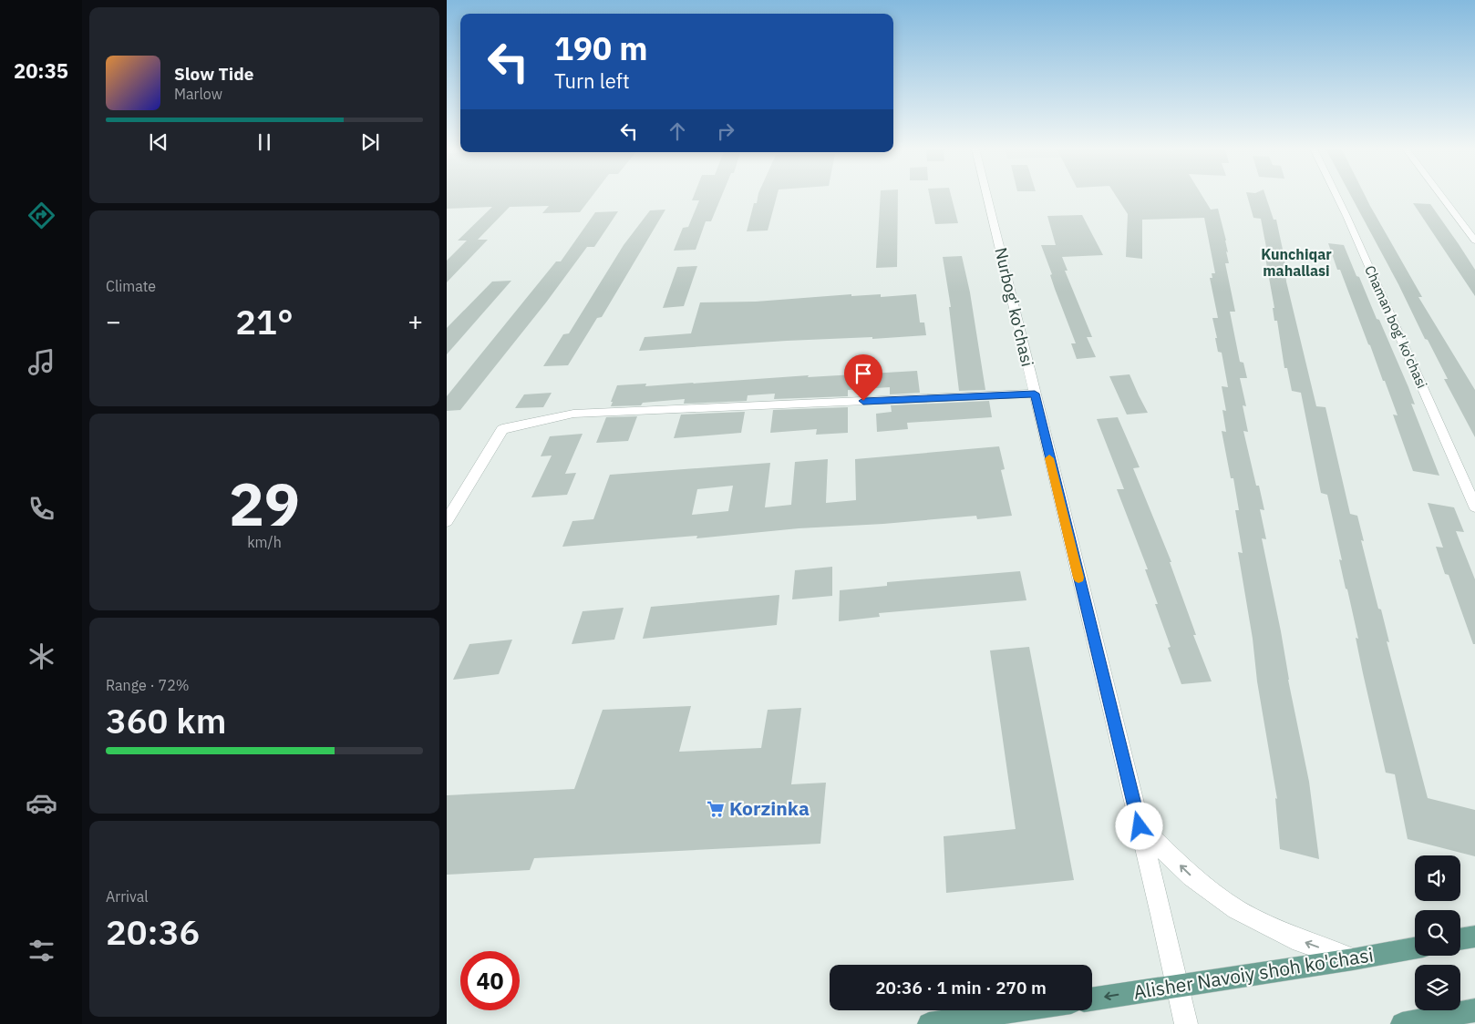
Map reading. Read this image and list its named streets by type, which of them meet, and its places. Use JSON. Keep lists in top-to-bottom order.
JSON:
{
  "streets": {
    "main road": ["Alisher Navoiy shoh ko'chasi"],
    "street": ["Nurbog' ko'chasi", "Chaman bog' ko'chasi"]
  },
  "crossings": [
    ["Nurbog' ko'chasi", "Alisher Navoiy shoh ko'chasi"]
  ],
  "districts": ["Kunchiqar mahallasi"],
  "places": {
    "supermarket": ["Korzinka"]
  },
  "page": {
    "tabs": "20:35",
    "turn": ["190 m", "Turn left"],
    "song": ["Slow Tide", "Marlow"],
    "tile": [
      "Climate",
      ["29", "km/h"],
      ["Range · 72%", "360 km"],
      ["Arrival", "20:36"]
    ],
    "heat": ["−", "21°", "+"],
    "limit": "40",
    "trip": "20:36 · 1 min · 270 m"
  }
}
